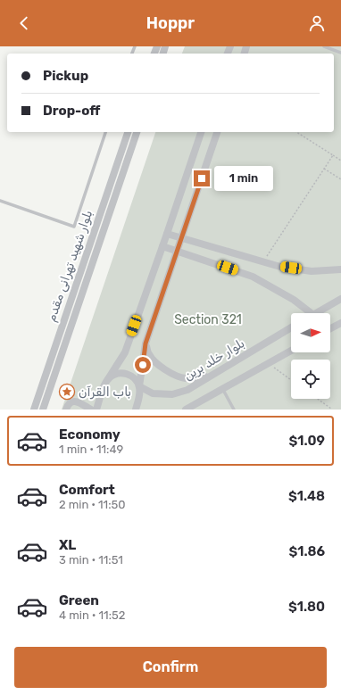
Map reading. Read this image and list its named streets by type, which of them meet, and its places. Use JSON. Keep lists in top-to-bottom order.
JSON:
{
  "streets": {
    "street": ["بلوار شهید تهرانی مقدم", "بلوار خلد برین"]
  },
  "parks": ["Section 321"],
  "places": {
    "place": ["باب القرآن"]
  },
  "north": "right",
  "page": {
    "header": "Hoppr",
    "banner": ["Pickup", "Drop-off"],
    "bubble": "1 min",
    "list": [
      {
        "name": "Economy",
        "note": "1 min · 11:49",
        "value": "$1.09"
      },
      {
        "name": "Comfort",
        "note": "2 min · 11:50",
        "value": "$1.48"
      },
      {
        "name": "XL",
        "note": "3 min · 11:51",
        "value": "$1.86"
      },
      {
        "name": "Green",
        "note": "4 min · 11:52",
        "value": "$1.80"
      }
    ],
    "buttons": "Confirm"
  }
}
